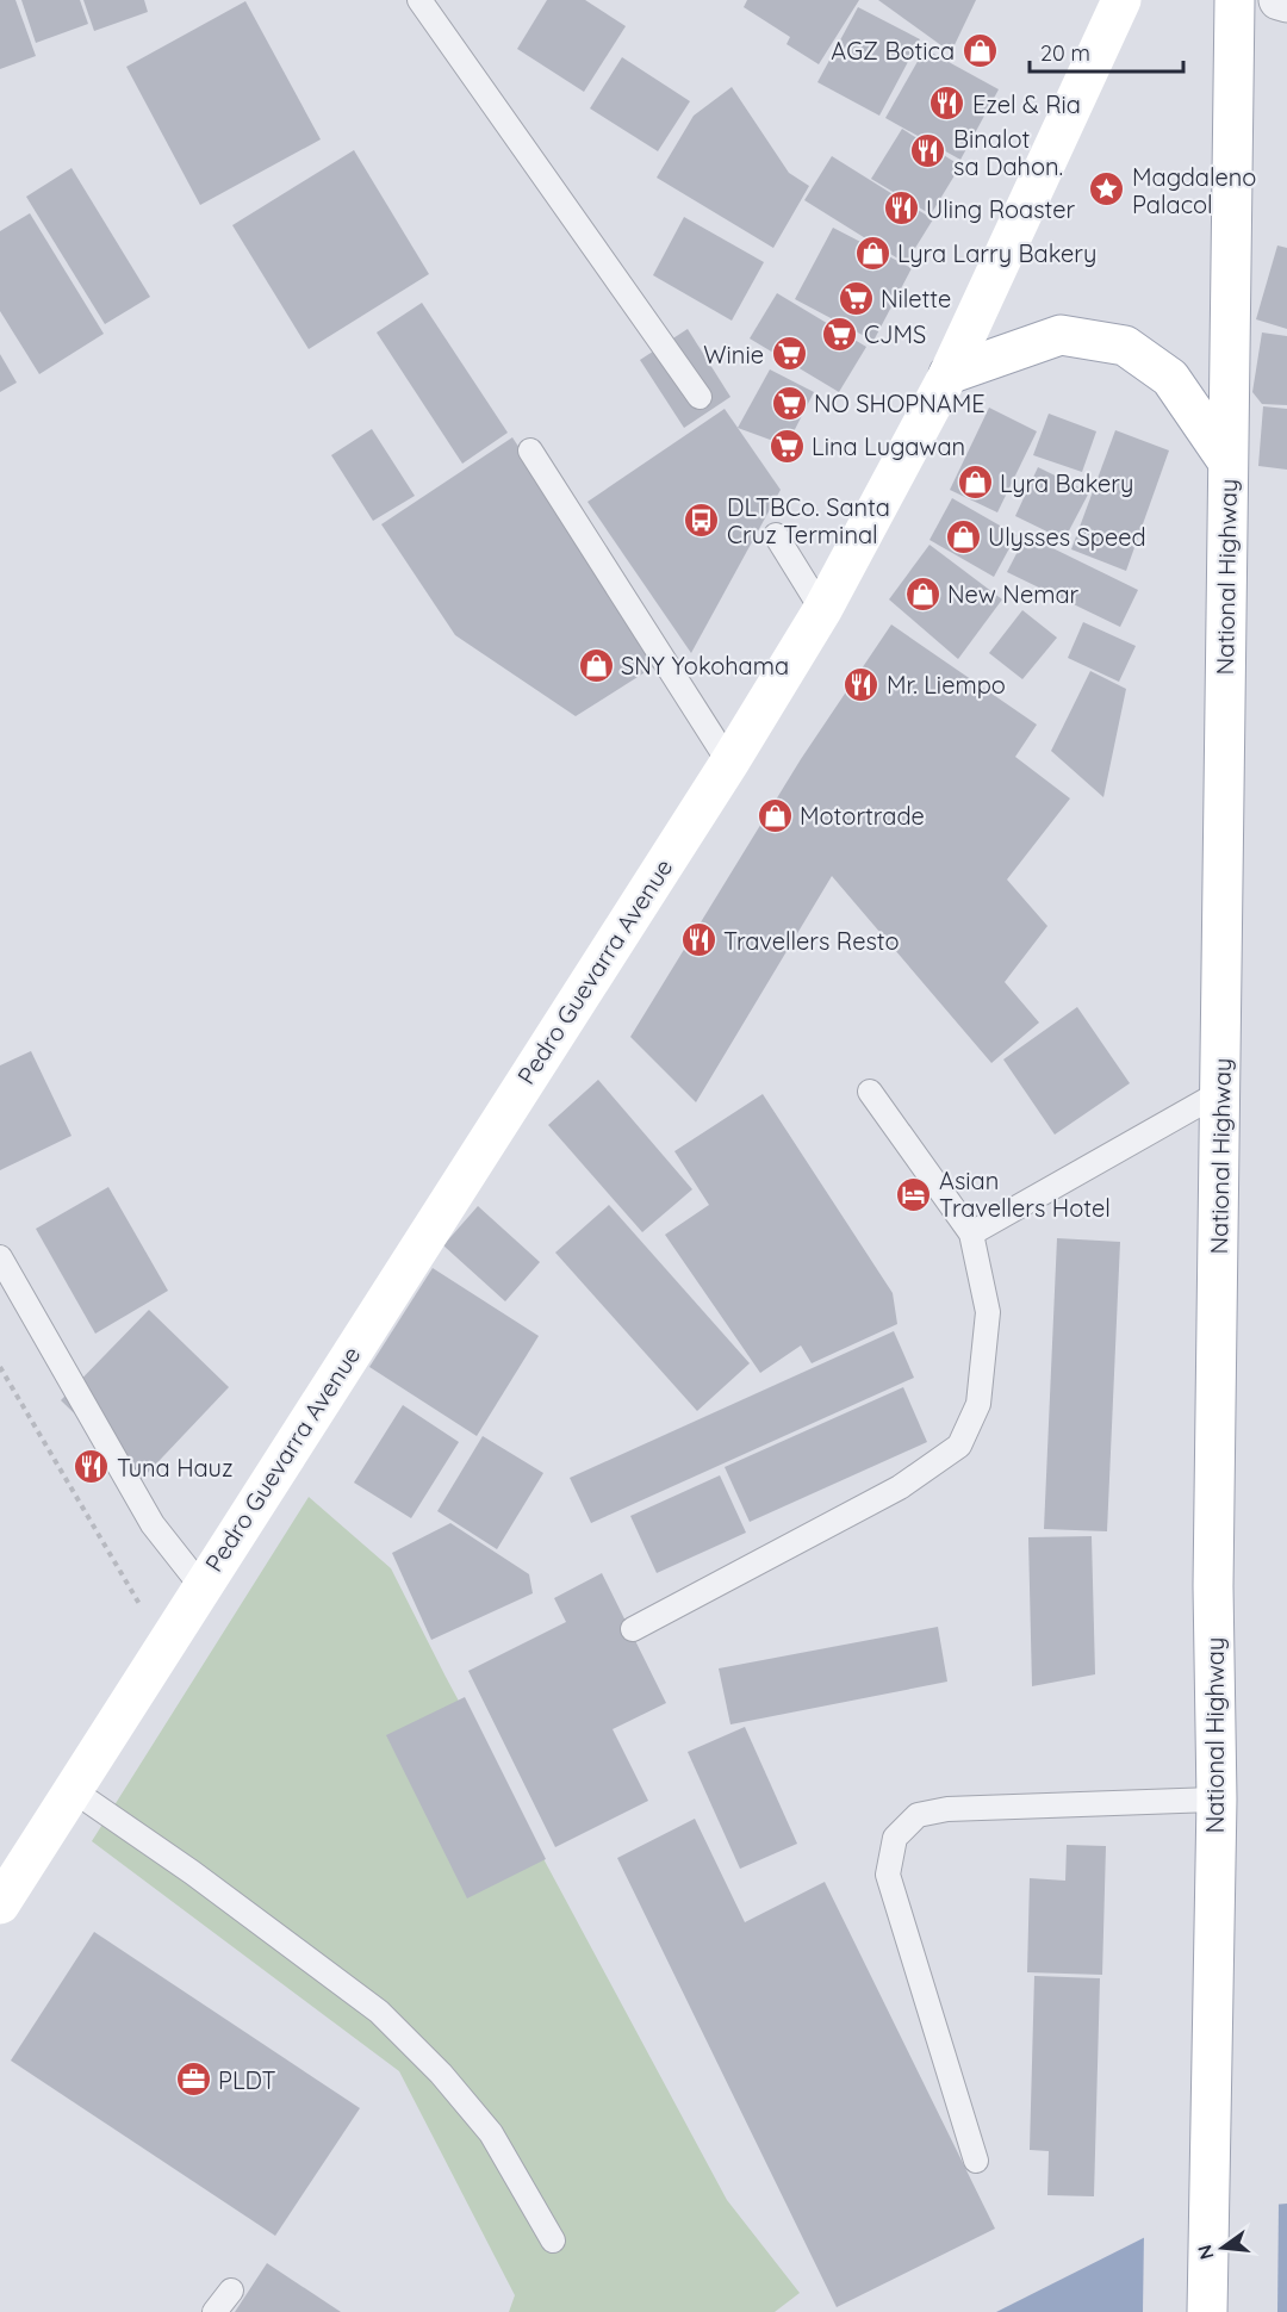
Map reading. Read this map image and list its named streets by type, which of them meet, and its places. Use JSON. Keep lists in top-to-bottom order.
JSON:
{
  "streets": {
    "main road": ["National Highway", "Pedro Guevarra Avenue"]
  },
  "places": {
    "shop": [
      "AGZ Botica",
      "Lyra Larry Bakery",
      "Lyra Bakery",
      "Ulysses Speed",
      "New Nemar",
      "SNY Yokohama",
      "Motortrade"
    ],
    "restaurant": [
      "Ezel & Ria",
      "Binalot sa Dahon.",
      "Uling Roaster",
      "Mr. Liempo",
      "Travellers Resto",
      "Tuna Hauz"
    ],
    "place": ["Magdaleno Palacol"],
    "supermarket": [
      "Nilette",
      "CJMS",
      "Winie",
      "NO SHOPNAME",
      "Lina Lugawan"
    ],
    "bus stop": ["DLTBCo. Santa Cruz Terminal"],
    "hotel": ["Asian Travellers Hotel"],
    "office": ["PLDT"]
  },
  "scale_bar": "20 m",
  "north": "left"
}
